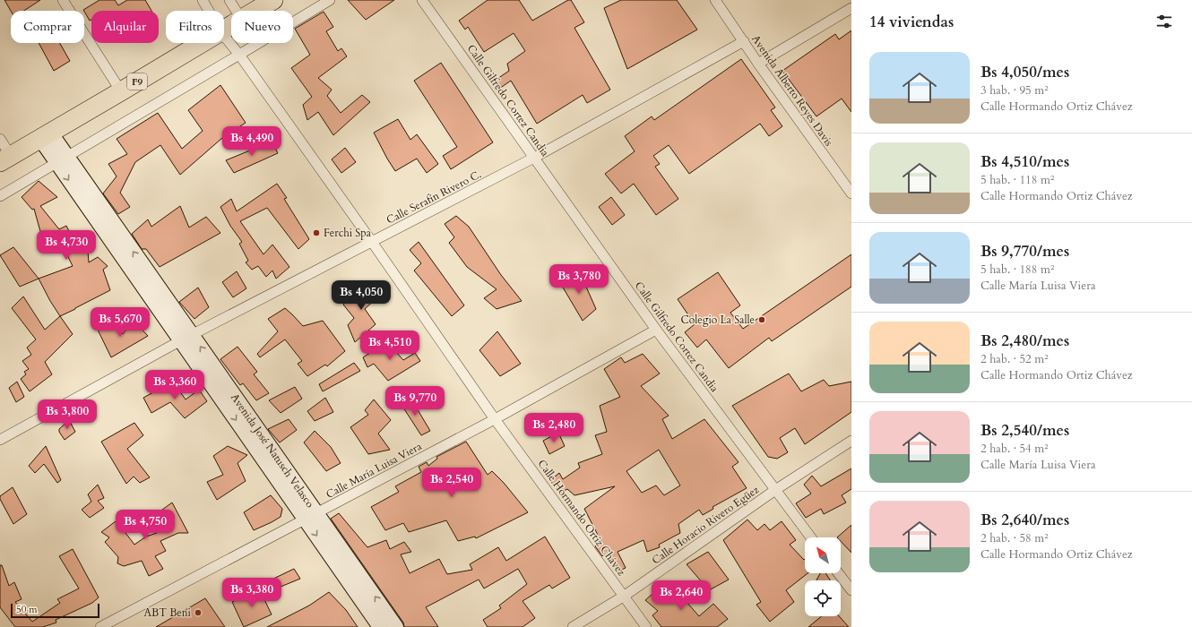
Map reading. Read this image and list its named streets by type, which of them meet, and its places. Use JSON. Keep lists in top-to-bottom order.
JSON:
{
  "streets": {
    "highway": ["F9"],
    "main road": ["Avenida José Natusch Velasco"],
    "street": [
      "Avenida Alberto Reyes Davis",
      "Calle Gilfredo Cortez Candia",
      "Calle Serafín Rivero C.",
      "Calle María Luisa Viera",
      "Calle Hormando Ortiz Chávez",
      "Calle Horacio Rivero Egüez"
    ]
  },
  "crossings": [
    ["F9", "Avenida José Natusch Velasco"],
    ["Avenida Alberto Reyes Davis", "Calle Serafín Rivero C."],
    ["Calle Gilfredo Cortez Candia", "Calle Serafín Rivero C."],
    ["Calle Gilfredo Cortez Candia", "Calle María Luisa Viera"],
    ["Calle Gilfredo Cortez Candia", "Calle Horacio Rivero Egüez"],
    ["Calle Serafín Rivero C.", "Avenida José Natusch Velasco"],
    ["Calle Serafín Rivero C.", "Calle Hormando Ortiz Chávez"],
    ["Avenida José Natusch Velasco", "Calle María Luisa Viera"],
    ["Calle María Luisa Viera", "Calle Hormando Ortiz Chávez"],
    ["Calle Hormando Ortiz Chávez", "Calle Horacio Rivero Egüez"]
  ],
  "places": ["Ferchi Spa", "Colegio La Salle", "ABT Beni"],
  "scale_bar": "50 m",
  "north": "top left",
  "page": {
    "heading": "14 viviendas",
    "chip": [
      "Comprar",
      "Alquilar",
      "Filtros",
      "Nuevo"
    ],
    "list": [
      {
        "name": "Bs 4,050/mes",
        "note": "3 hab. · 95 m² · Calle Hormando Ortiz Chávez"
      },
      {
        "name": "Bs 4,510/mes",
        "note": "5 hab. · 118 m² · Calle Hormando Ortiz Chávez"
      },
      {
        "name": "Bs 9,770/mes",
        "note": "5 hab. · 188 m² · Calle María Luisa Viera"
      },
      {
        "name": "Bs 2,480/mes",
        "note": "2 hab. · 52 m² · Calle Hormando Ortiz Chávez"
      },
      {
        "name": "Bs 2,540/mes",
        "note": "2 hab. · 54 m² · Calle María Luisa Viera"
      },
      {
        "name": "Bs 2,640/mes",
        "note": "2 hab. · 58 m² · Calle Hormando Ortiz Chávez"
      }
    ],
    "price": [
      "Bs 4,490",
      "Bs 4,730",
      "Bs 3,780",
      "Bs 4,050",
      "Bs 5,670",
      "Bs 4,510",
      "Bs 3,360",
      "Bs 9,770",
      "Bs 3,800",
      "Bs 2,480",
      "Bs 2,540",
      "Bs 4,750",
      "Bs 3,380",
      "Bs 2,640"
    ],
    "scale": "50 m"
  }
}
